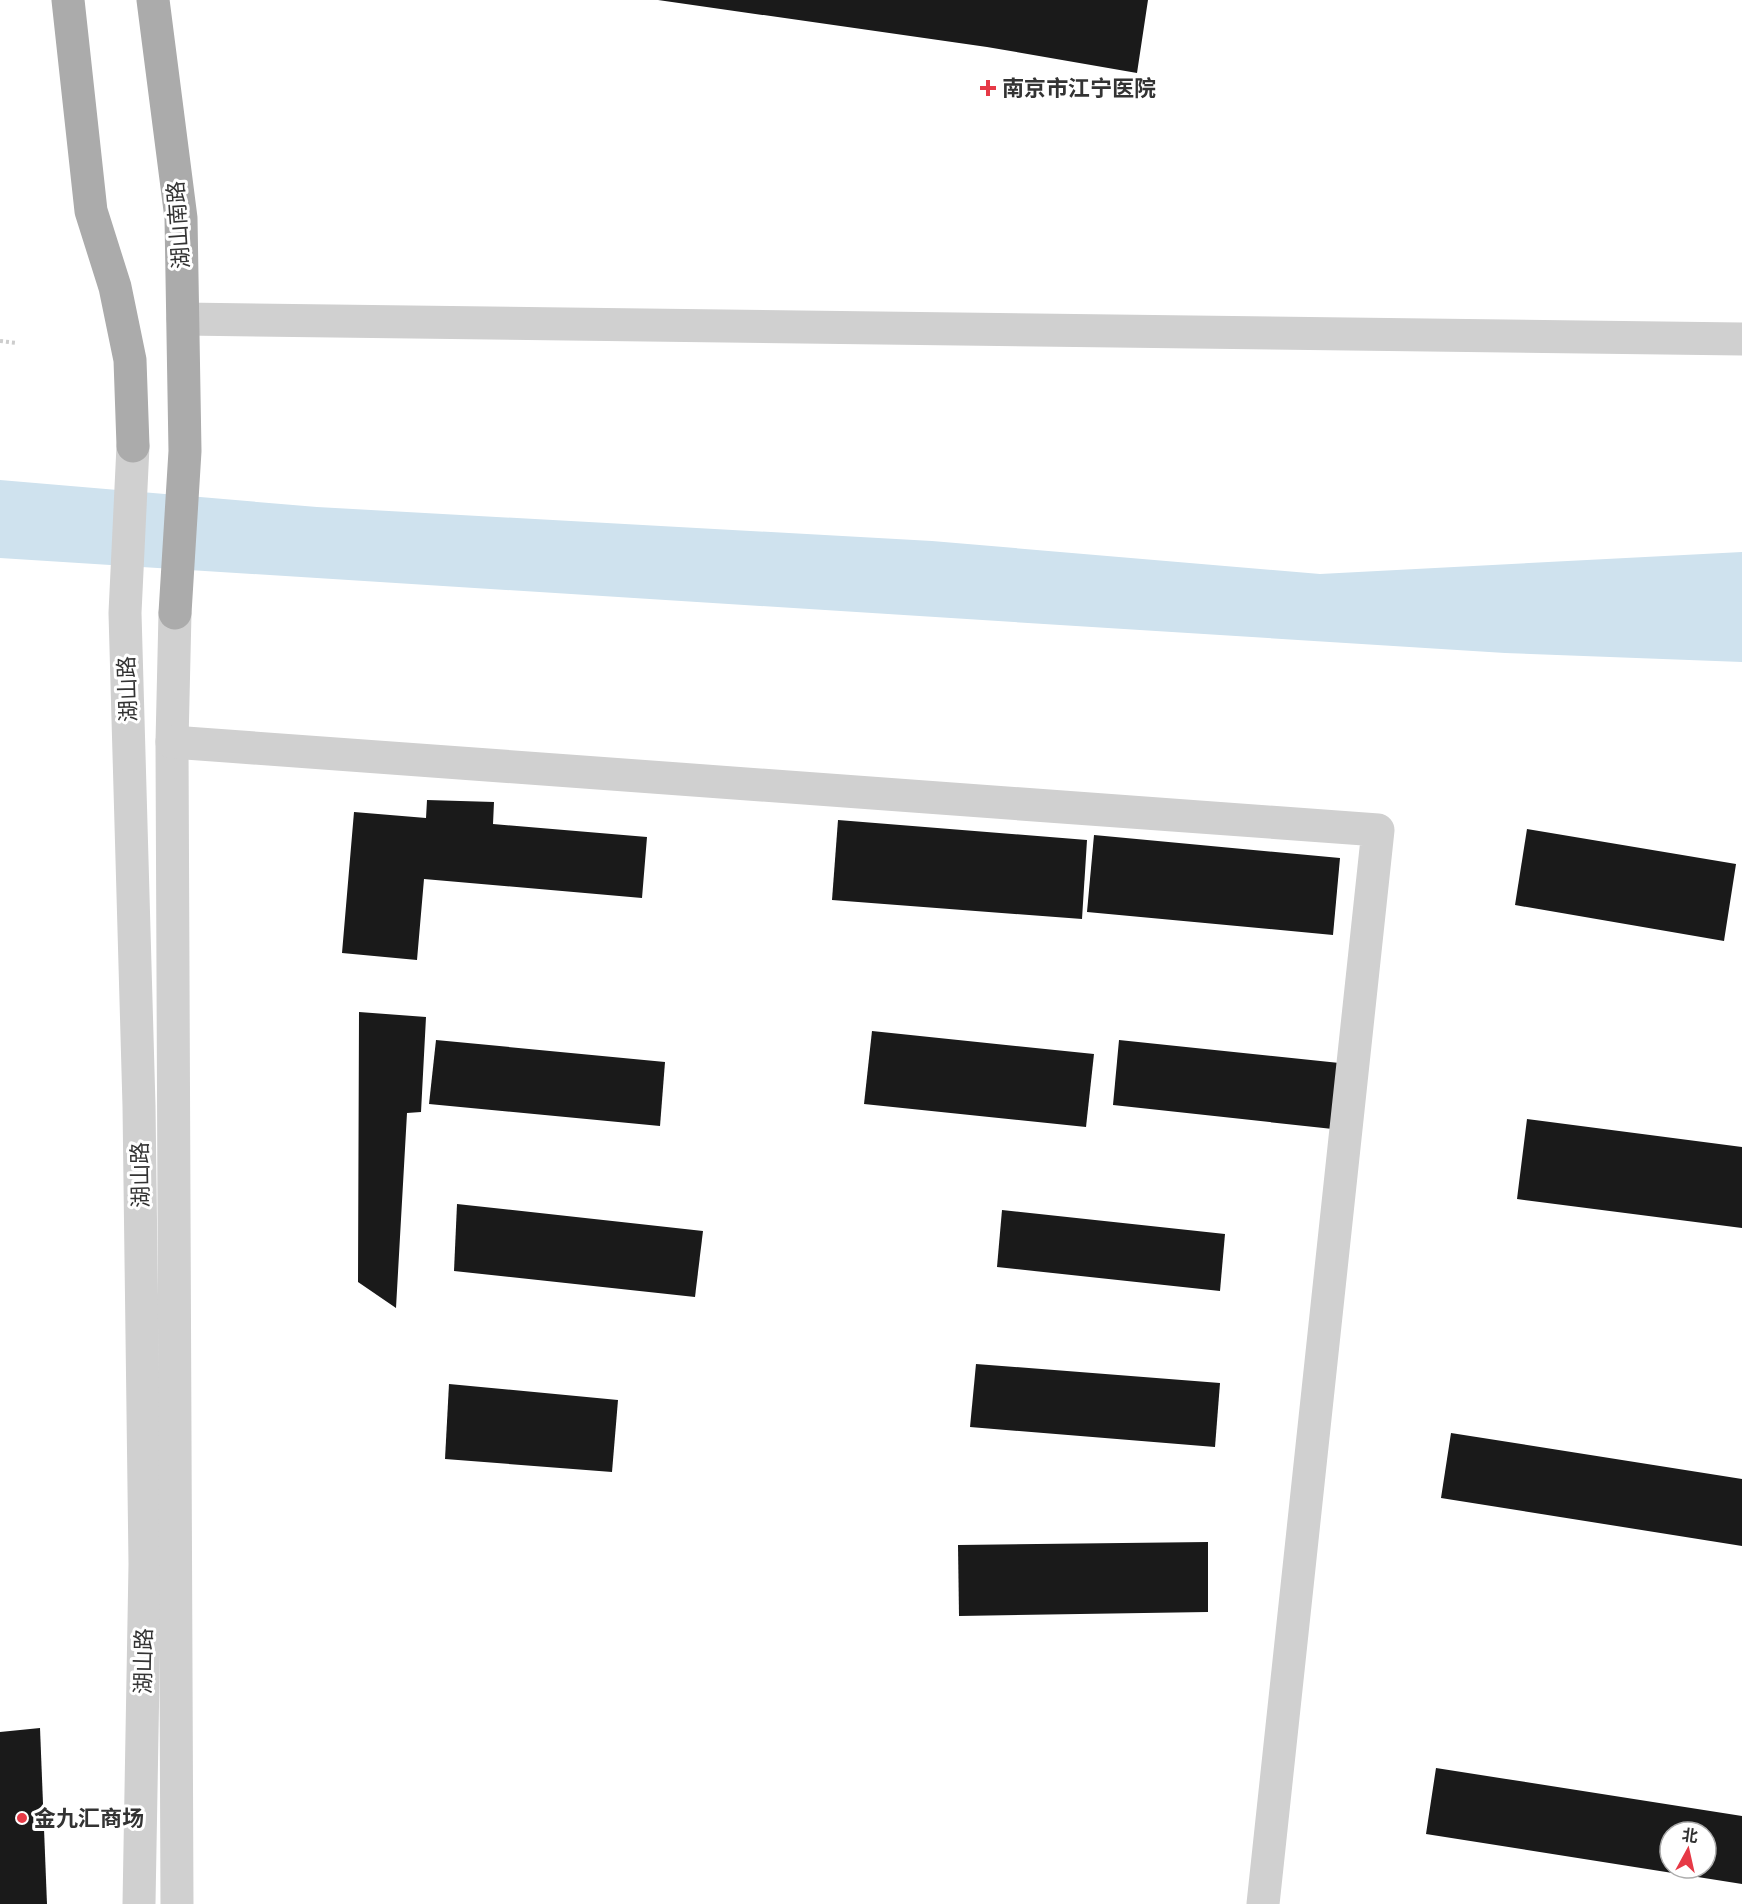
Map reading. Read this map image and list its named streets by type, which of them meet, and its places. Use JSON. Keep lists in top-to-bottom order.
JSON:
{
  "streets": {
    "main road": ["湖山南路", "湖山路"]
  },
  "crossings": [
    ["湖山南路", "湖山路"]
  ],
  "places": {
    "health": ["南京市江宁医院"],
    "other": ["金九汇商场"]
  },
  "north": "top"
}
